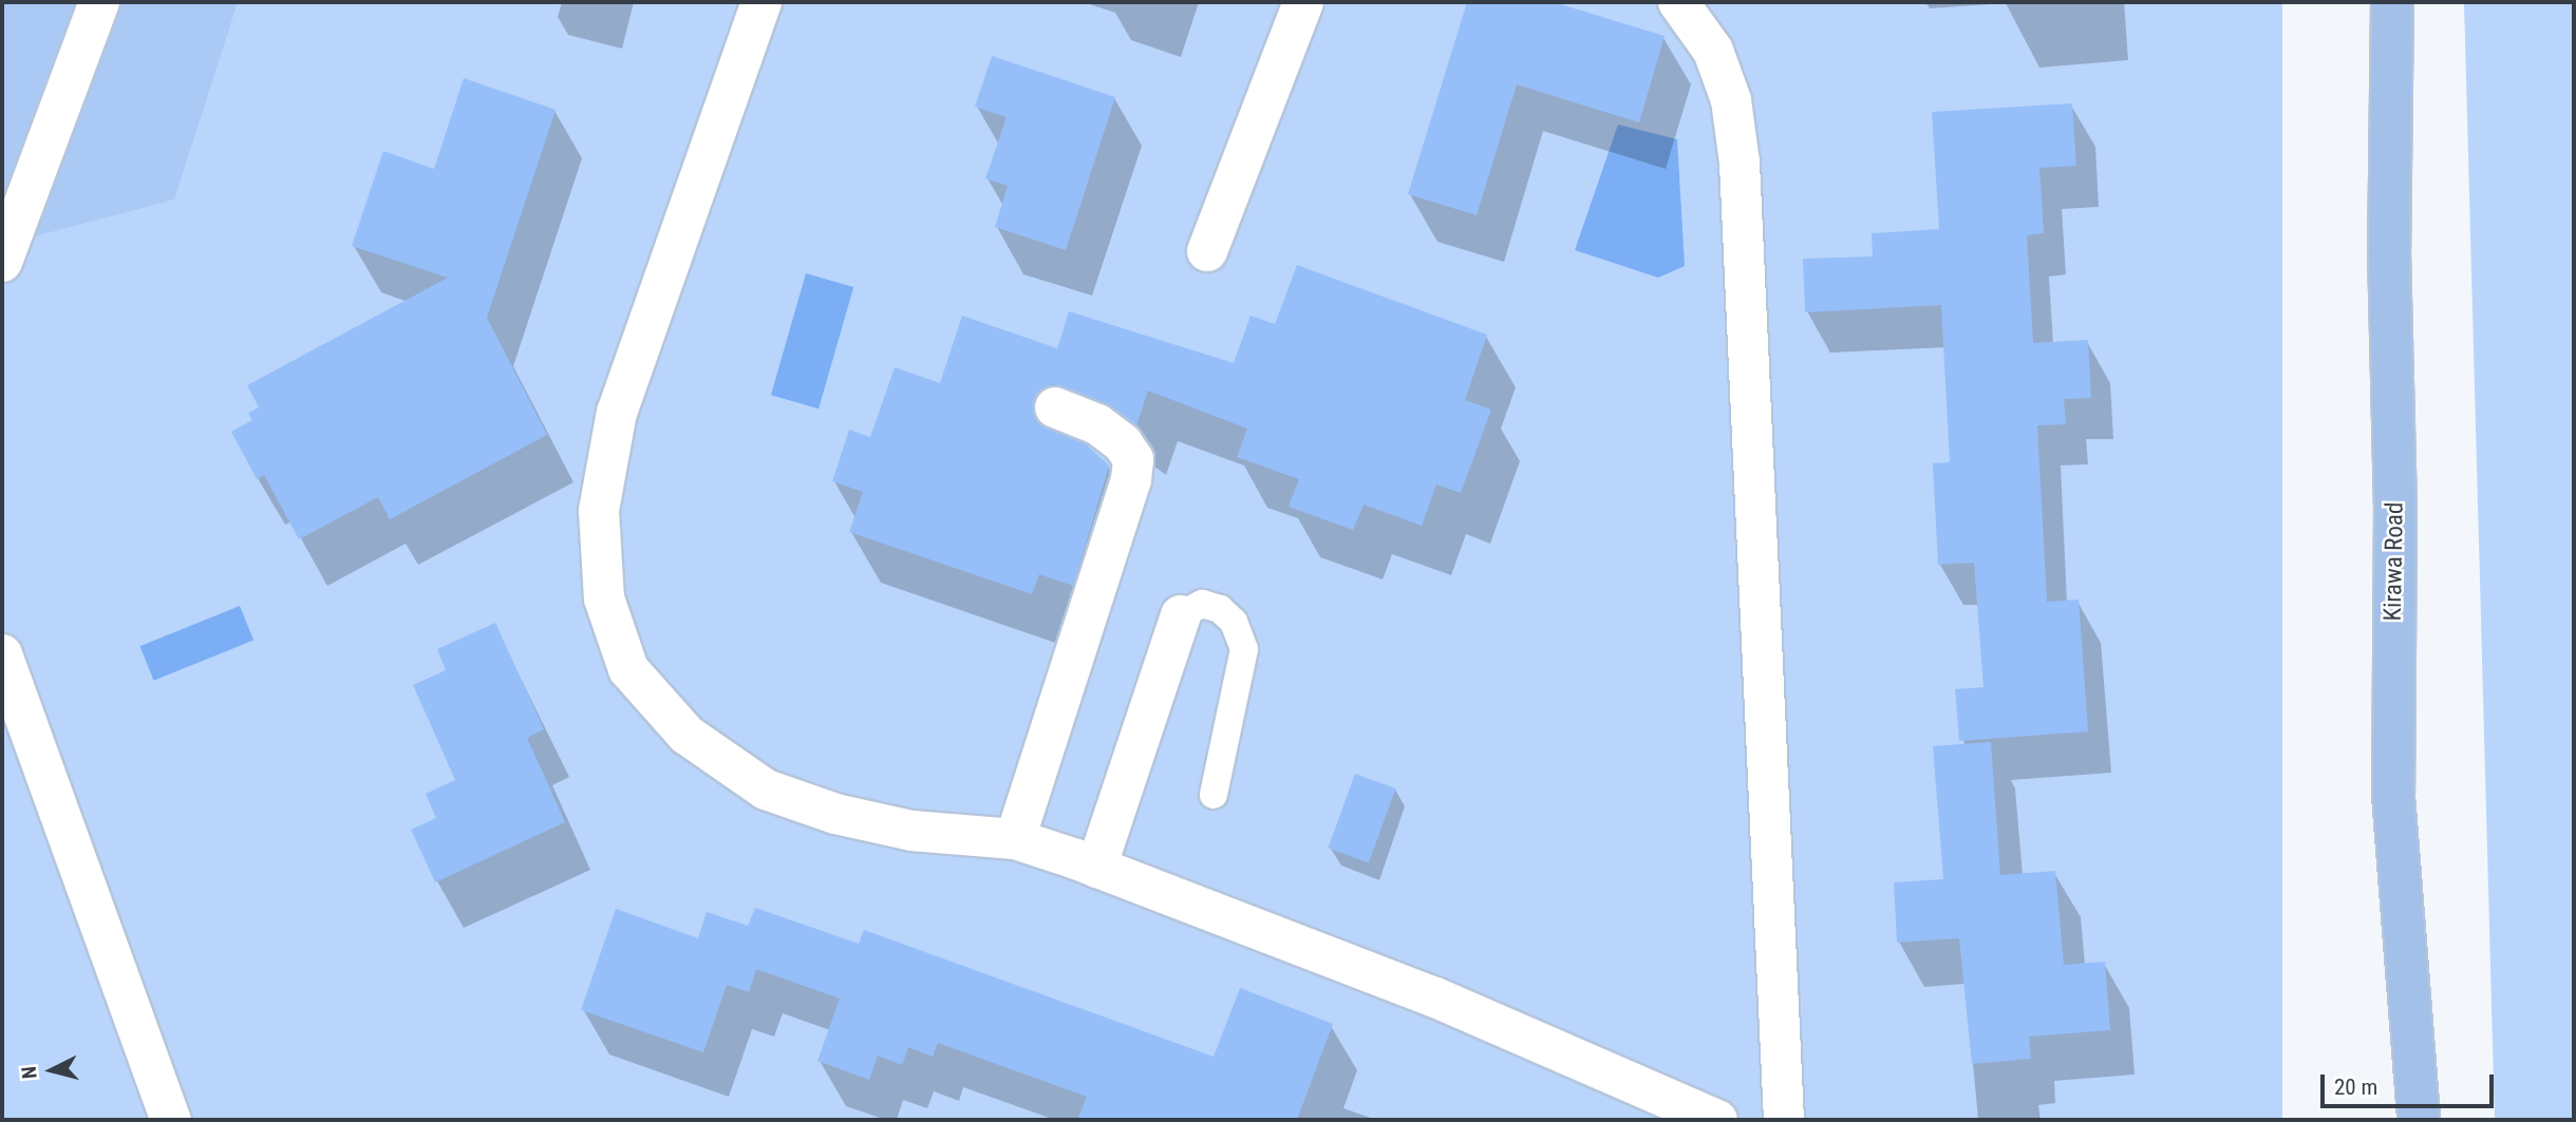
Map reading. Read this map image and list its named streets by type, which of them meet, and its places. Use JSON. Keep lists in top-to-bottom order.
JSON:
{
  "streets": {
    "main road": ["Kirawa Road"]
  },
  "scale_bar": "20 m",
  "north": "left"
}
